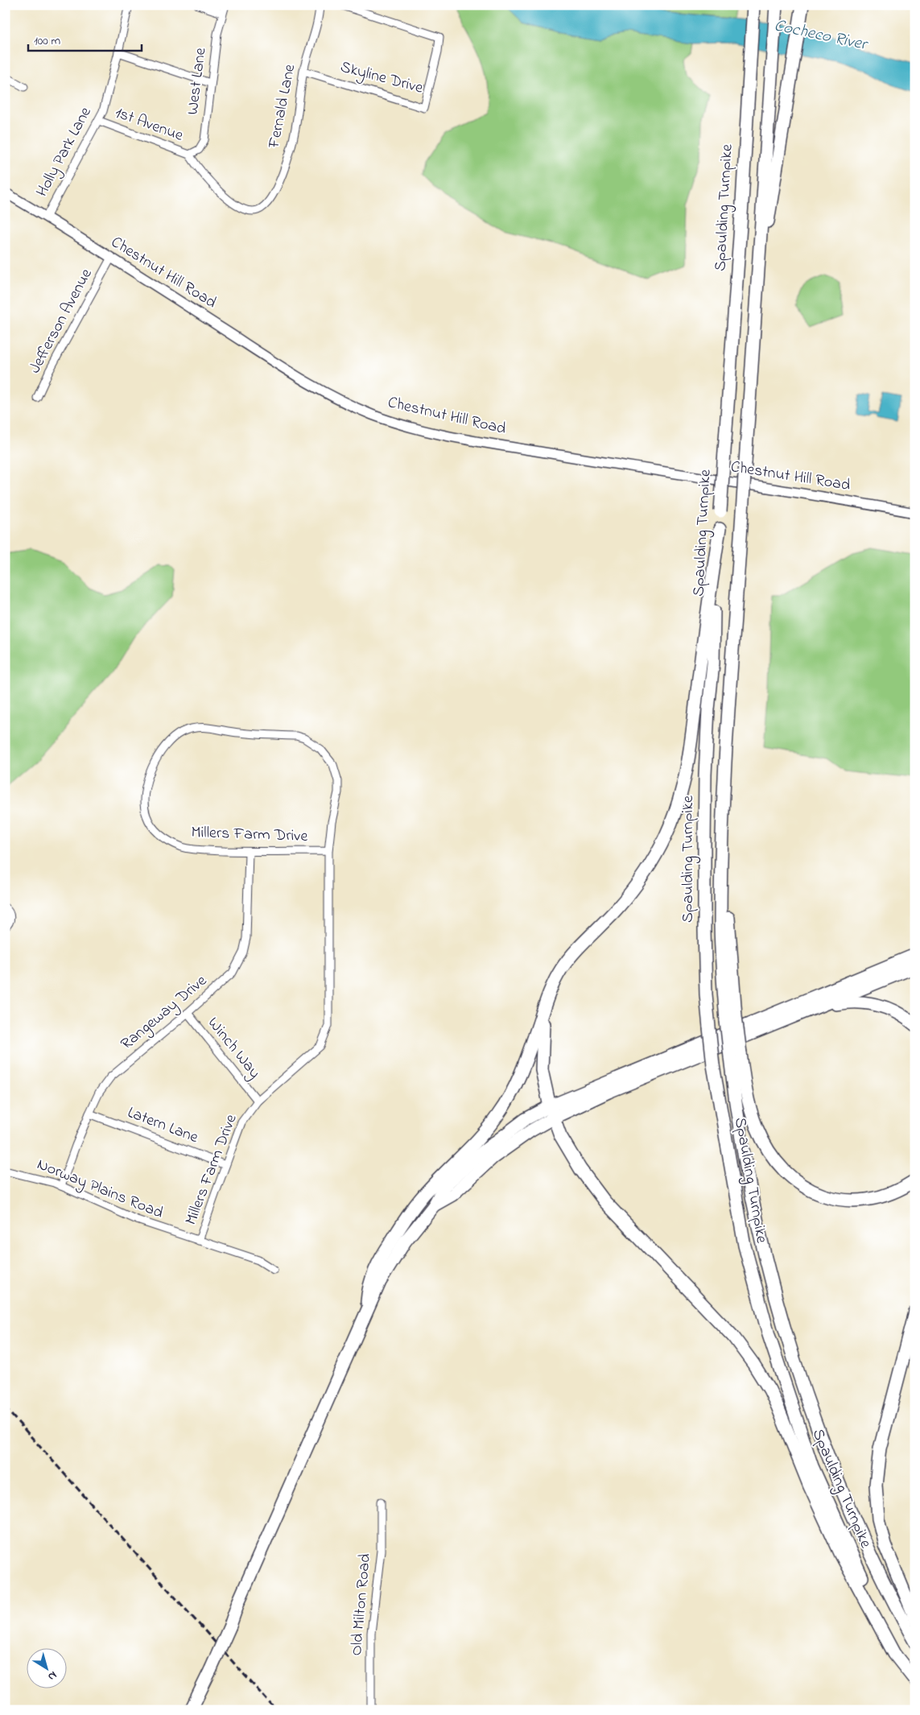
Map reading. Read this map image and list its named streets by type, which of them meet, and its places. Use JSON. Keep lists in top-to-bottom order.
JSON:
{
  "streets": {
    "highway": ["Spaulding Turnpike"],
    "street": [
      "Skyline Drive",
      "West Lane",
      "Fernald Lane",
      "1st Avenue",
      "Holly Park Lane",
      "Chestnut Hill Road",
      "Jefferson Avenue",
      "Millers Farm Drive",
      "Rangeway Drive",
      "Winch Way",
      "Latern Lane",
      "Norway Plains Road",
      "Old Milton Road"
    ]
  },
  "crossings": [
    ["Skyline Drive", "Fernald Lane"],
    ["West Lane", "Fernald Lane"],
    ["West Lane", "1st Avenue"],
    ["Fernald Lane", "1st Avenue"],
    ["1st Avenue", "Holly Park Lane"],
    ["Holly Park Lane", "Chestnut Hill Road"],
    ["Chestnut Hill Road", "Jefferson Avenue"],
    ["Millers Farm Drive", "Rangeway Drive"],
    ["Millers Farm Drive", "Winch Way"],
    ["Millers Farm Drive", "Latern Lane"],
    ["Millers Farm Drive", "Norway Plains Road"],
    ["Rangeway Drive", "Winch Way"],
    ["Rangeway Drive", "Latern Lane"],
    ["Rangeway Drive", "Norway Plains Road"]
  ],
  "water": ["Cocheco River"],
  "scale_bar": "100 m",
  "north": "bottom right"
}
